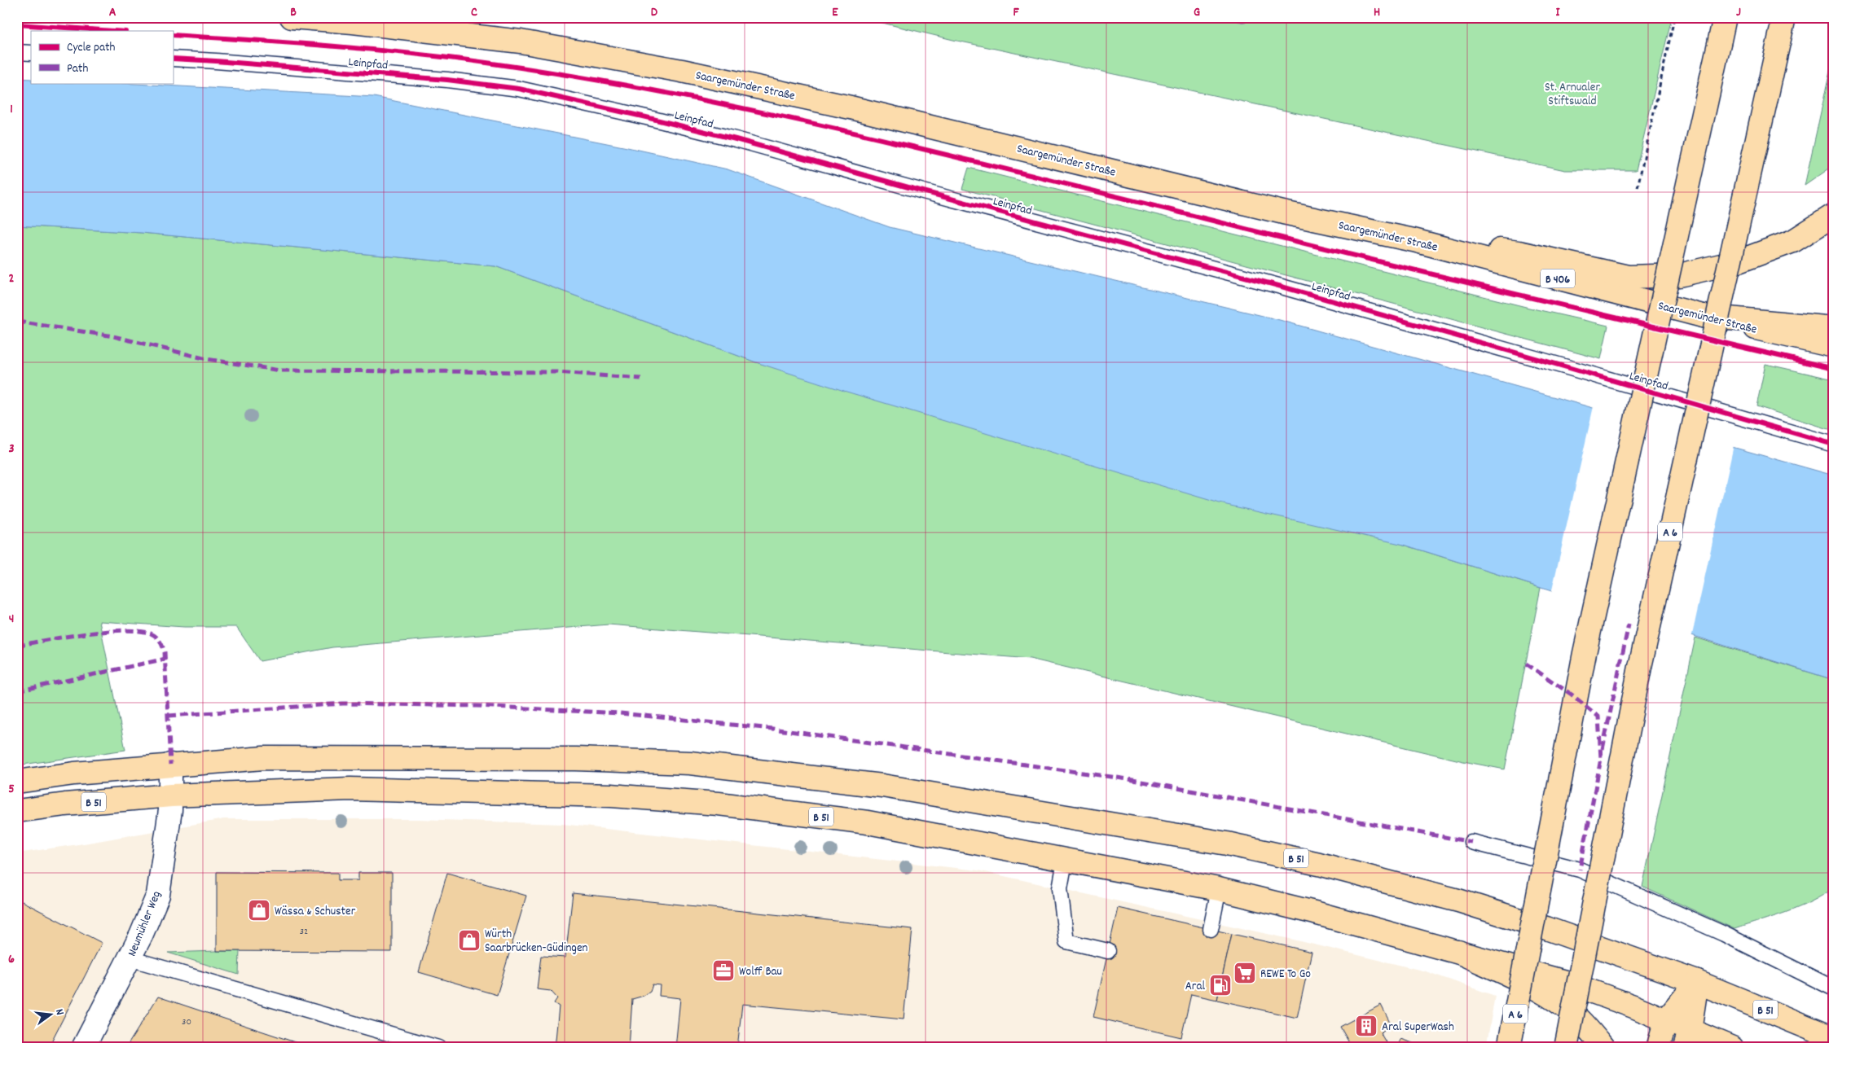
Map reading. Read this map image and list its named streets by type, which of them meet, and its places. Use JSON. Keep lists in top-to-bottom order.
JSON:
{
  "streets": {
    "main road": [
      "Saargemünder Straße",
      "B 406",
      "A 6",
      "B 51"
    ],
    "street": ["Neumühler Weg"],
    "lane": ["Leinpfad"]
  },
  "crossings": [
    ["B 51", "Neumühler Weg"]
  ],
  "parks": ["St. Arnualer Stiftswald"],
  "places": {
    "shop": ["Wässa & Schuster", "Würth Saarbrücken-Güdingen"],
    "office": ["Wolff Bau"],
    "supermarket": ["REWE To Go"],
    "fuel station": ["Aral"],
    "building": ["Aral SuperWash"]
  },
  "house_numbers": ["32", "30"],
  "legend": ["Cycle path", "Path"],
  "north": "right",
  "grid": {
    "columns": [
      "A",
      "B",
      "C",
      "D",
      "E",
      "F",
      "G",
      "H",
      "I",
      "J"
    ],
    "rows": [
      "1",
      "2",
      "3",
      "4",
      "5",
      "6"
    ]
  }
}
